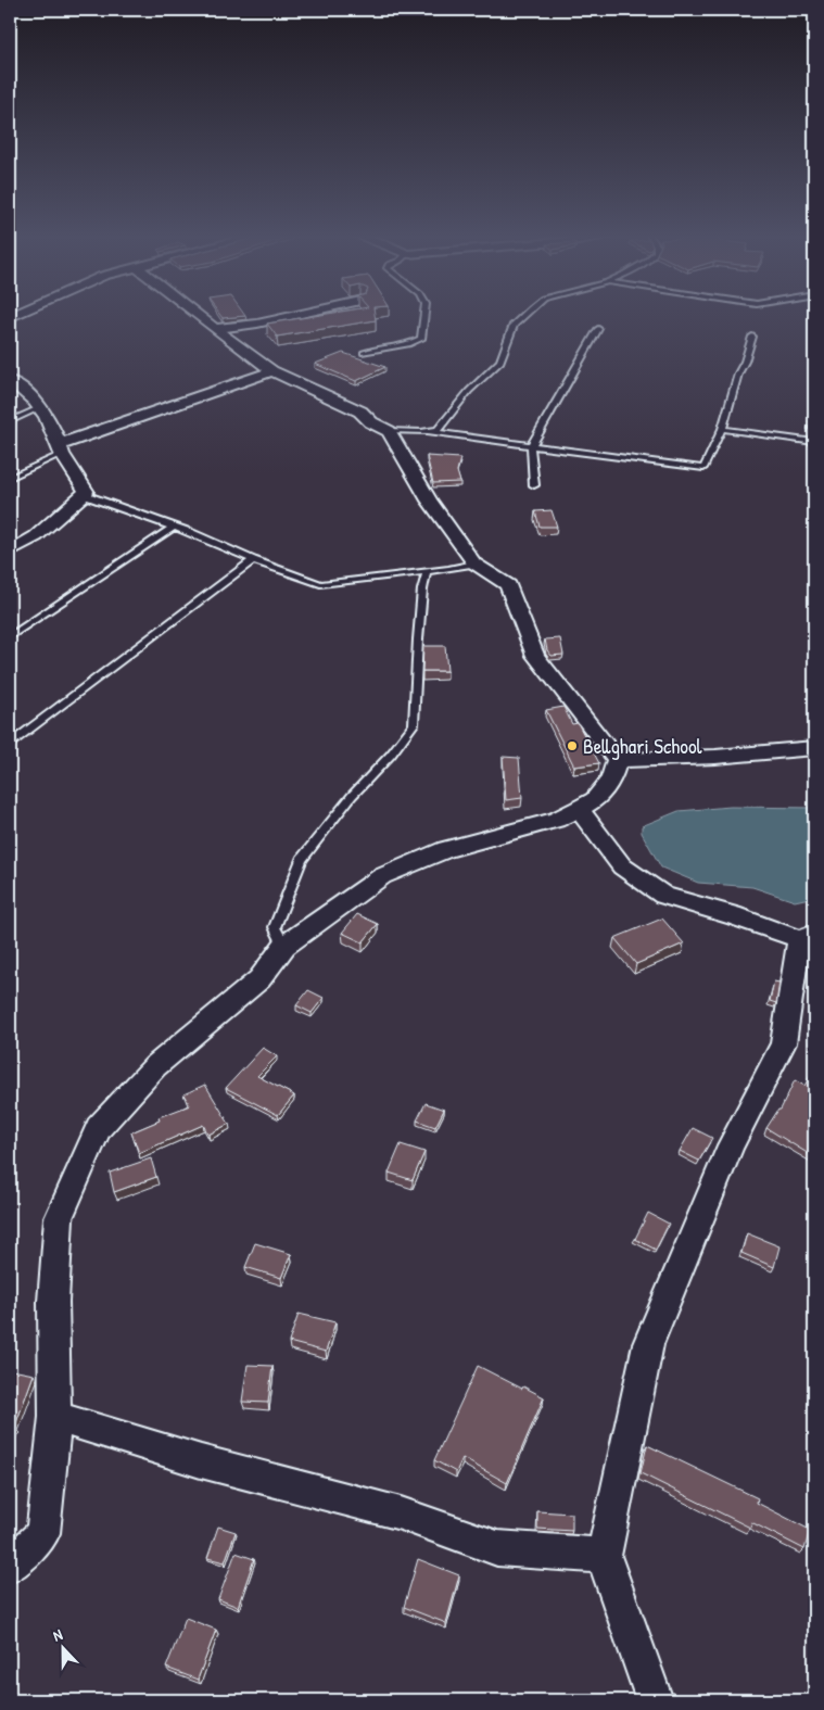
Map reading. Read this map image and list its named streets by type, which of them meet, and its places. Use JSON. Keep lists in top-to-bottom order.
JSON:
{
  "places": ["Bellghari School"],
  "north": "top"
}
